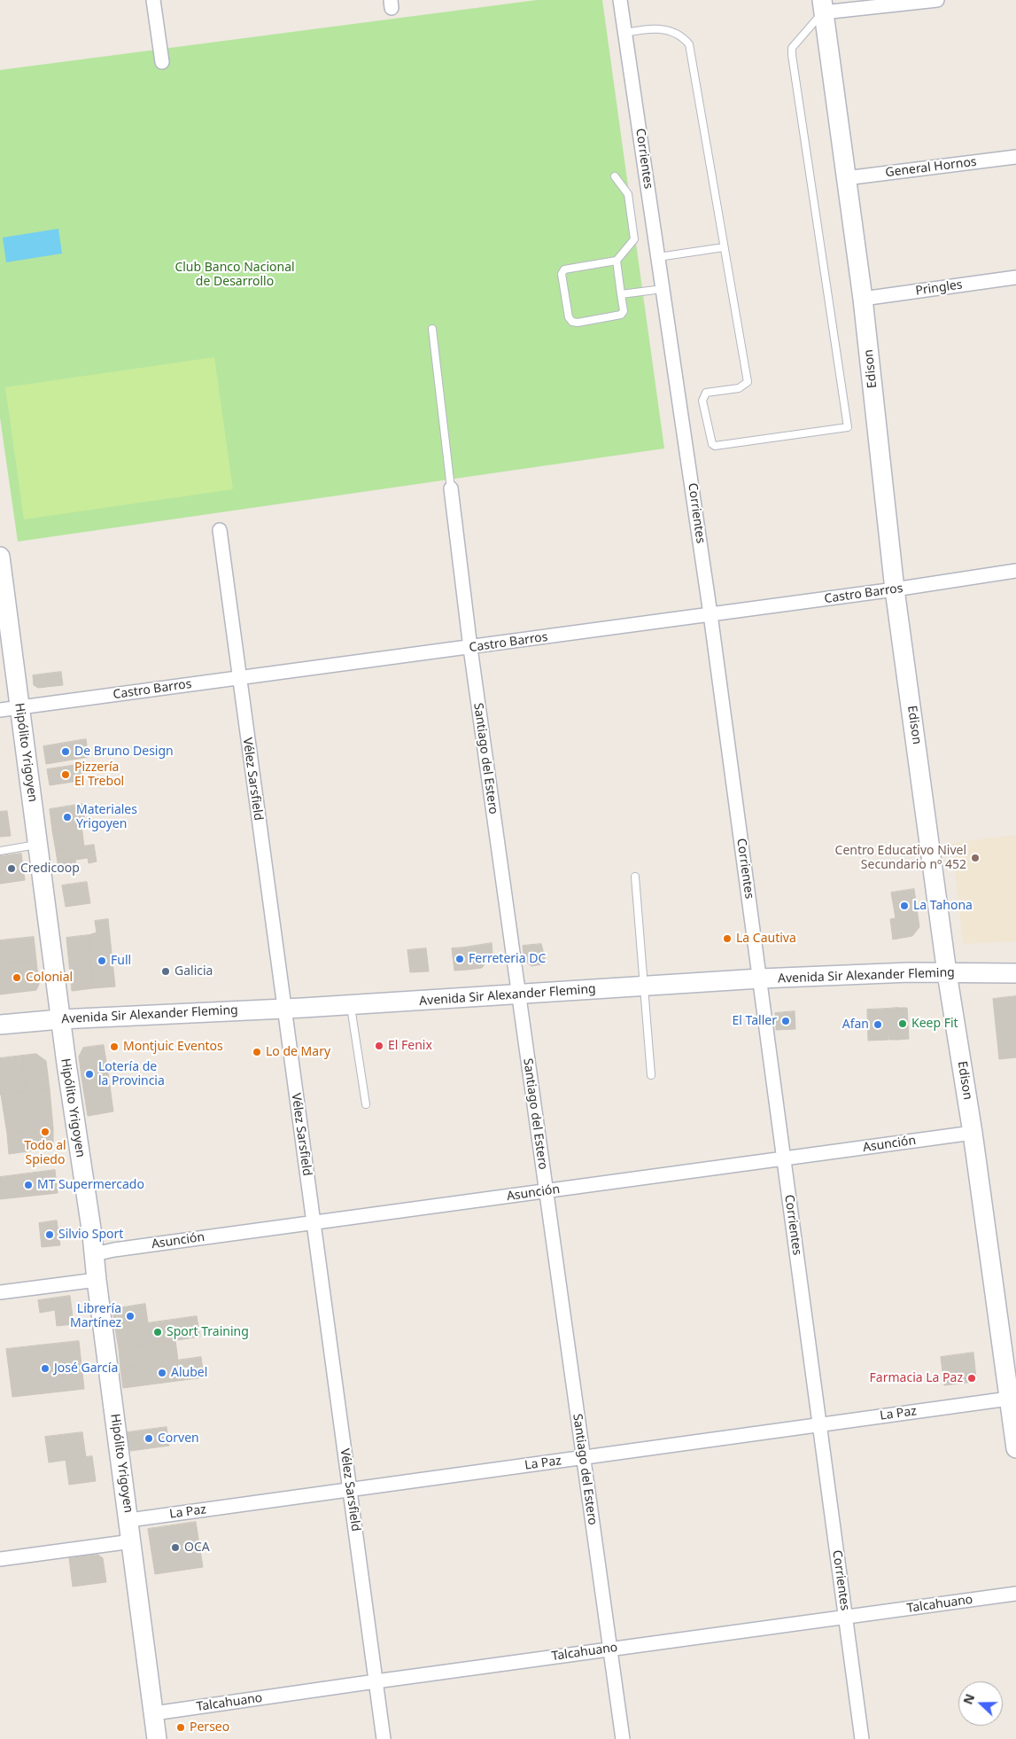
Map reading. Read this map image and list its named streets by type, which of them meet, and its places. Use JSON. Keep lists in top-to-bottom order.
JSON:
{
  "streets": {
    "street": [
      "Corrientes",
      "General Hornos",
      "Pringles",
      "Edison",
      "Castro Barros",
      "Hipólito Yrigoyen",
      "Santiago del Estero",
      "Vélez Sarsfield",
      "Avenida Sir Alexander Fleming",
      "Asunción",
      "La Paz",
      "Talcahuano"
    ]
  },
  "crossings": [
    ["Corrientes", "Castro Barros"],
    ["Corrientes", "Avenida Sir Alexander Fleming"],
    ["Corrientes", "Asunción"],
    ["Corrientes", "La Paz"],
    ["Corrientes", "Talcahuano"],
    ["General Hornos", "Edison"],
    ["Pringles", "Edison"],
    ["Edison", "Castro Barros"],
    ["Edison", "Avenida Sir Alexander Fleming"],
    ["Edison", "Asunción"],
    ["Edison", "La Paz"],
    ["Castro Barros", "Hipólito Yrigoyen"],
    ["Castro Barros", "Santiago del Estero"],
    ["Castro Barros", "Vélez Sarsfield"],
    ["Hipólito Yrigoyen", "Avenida Sir Alexander Fleming"],
    ["Hipólito Yrigoyen", "Asunción"],
    ["Hipólito Yrigoyen", "La Paz"],
    ["Hipólito Yrigoyen", "Talcahuano"],
    ["Santiago del Estero", "Avenida Sir Alexander Fleming"],
    ["Santiago del Estero", "Asunción"],
    ["Santiago del Estero", "La Paz"],
    ["Santiago del Estero", "Talcahuano"],
    ["Vélez Sarsfield", "Avenida Sir Alexander Fleming"],
    ["Vélez Sarsfield", "Asunción"],
    ["Vélez Sarsfield", "La Paz"],
    ["Vélez Sarsfield", "Talcahuano"]
  ],
  "parks": ["Club Banco Nacional de Desarrollo"],
  "places": [
    "De Bruno Design",
    "Pizzería El Trebol",
    "Materiales Yrigoyen",
    "Centro Educativo Nivel Secundario nº 452",
    "Credicoop",
    "La Tahona",
    "La Cautiva",
    "Ferreteria DC",
    "Full",
    "Galicia",
    "Colonial",
    "El Taller",
    "Keep Fit",
    "Afan",
    "El Fenix",
    "Montjuic Eventos",
    "Lo de Mary",
    "Lotería de la Provincia",
    "Todo al Spiedo",
    "MT Supermercado",
    "Silvio Sport",
    "Librería Martínez",
    "Sport Training",
    "José García",
    "Alubel",
    "Farmacia La Paz",
    "Corven",
    "OCA",
    "Perseo"
  ],
  "north": "left"
}
